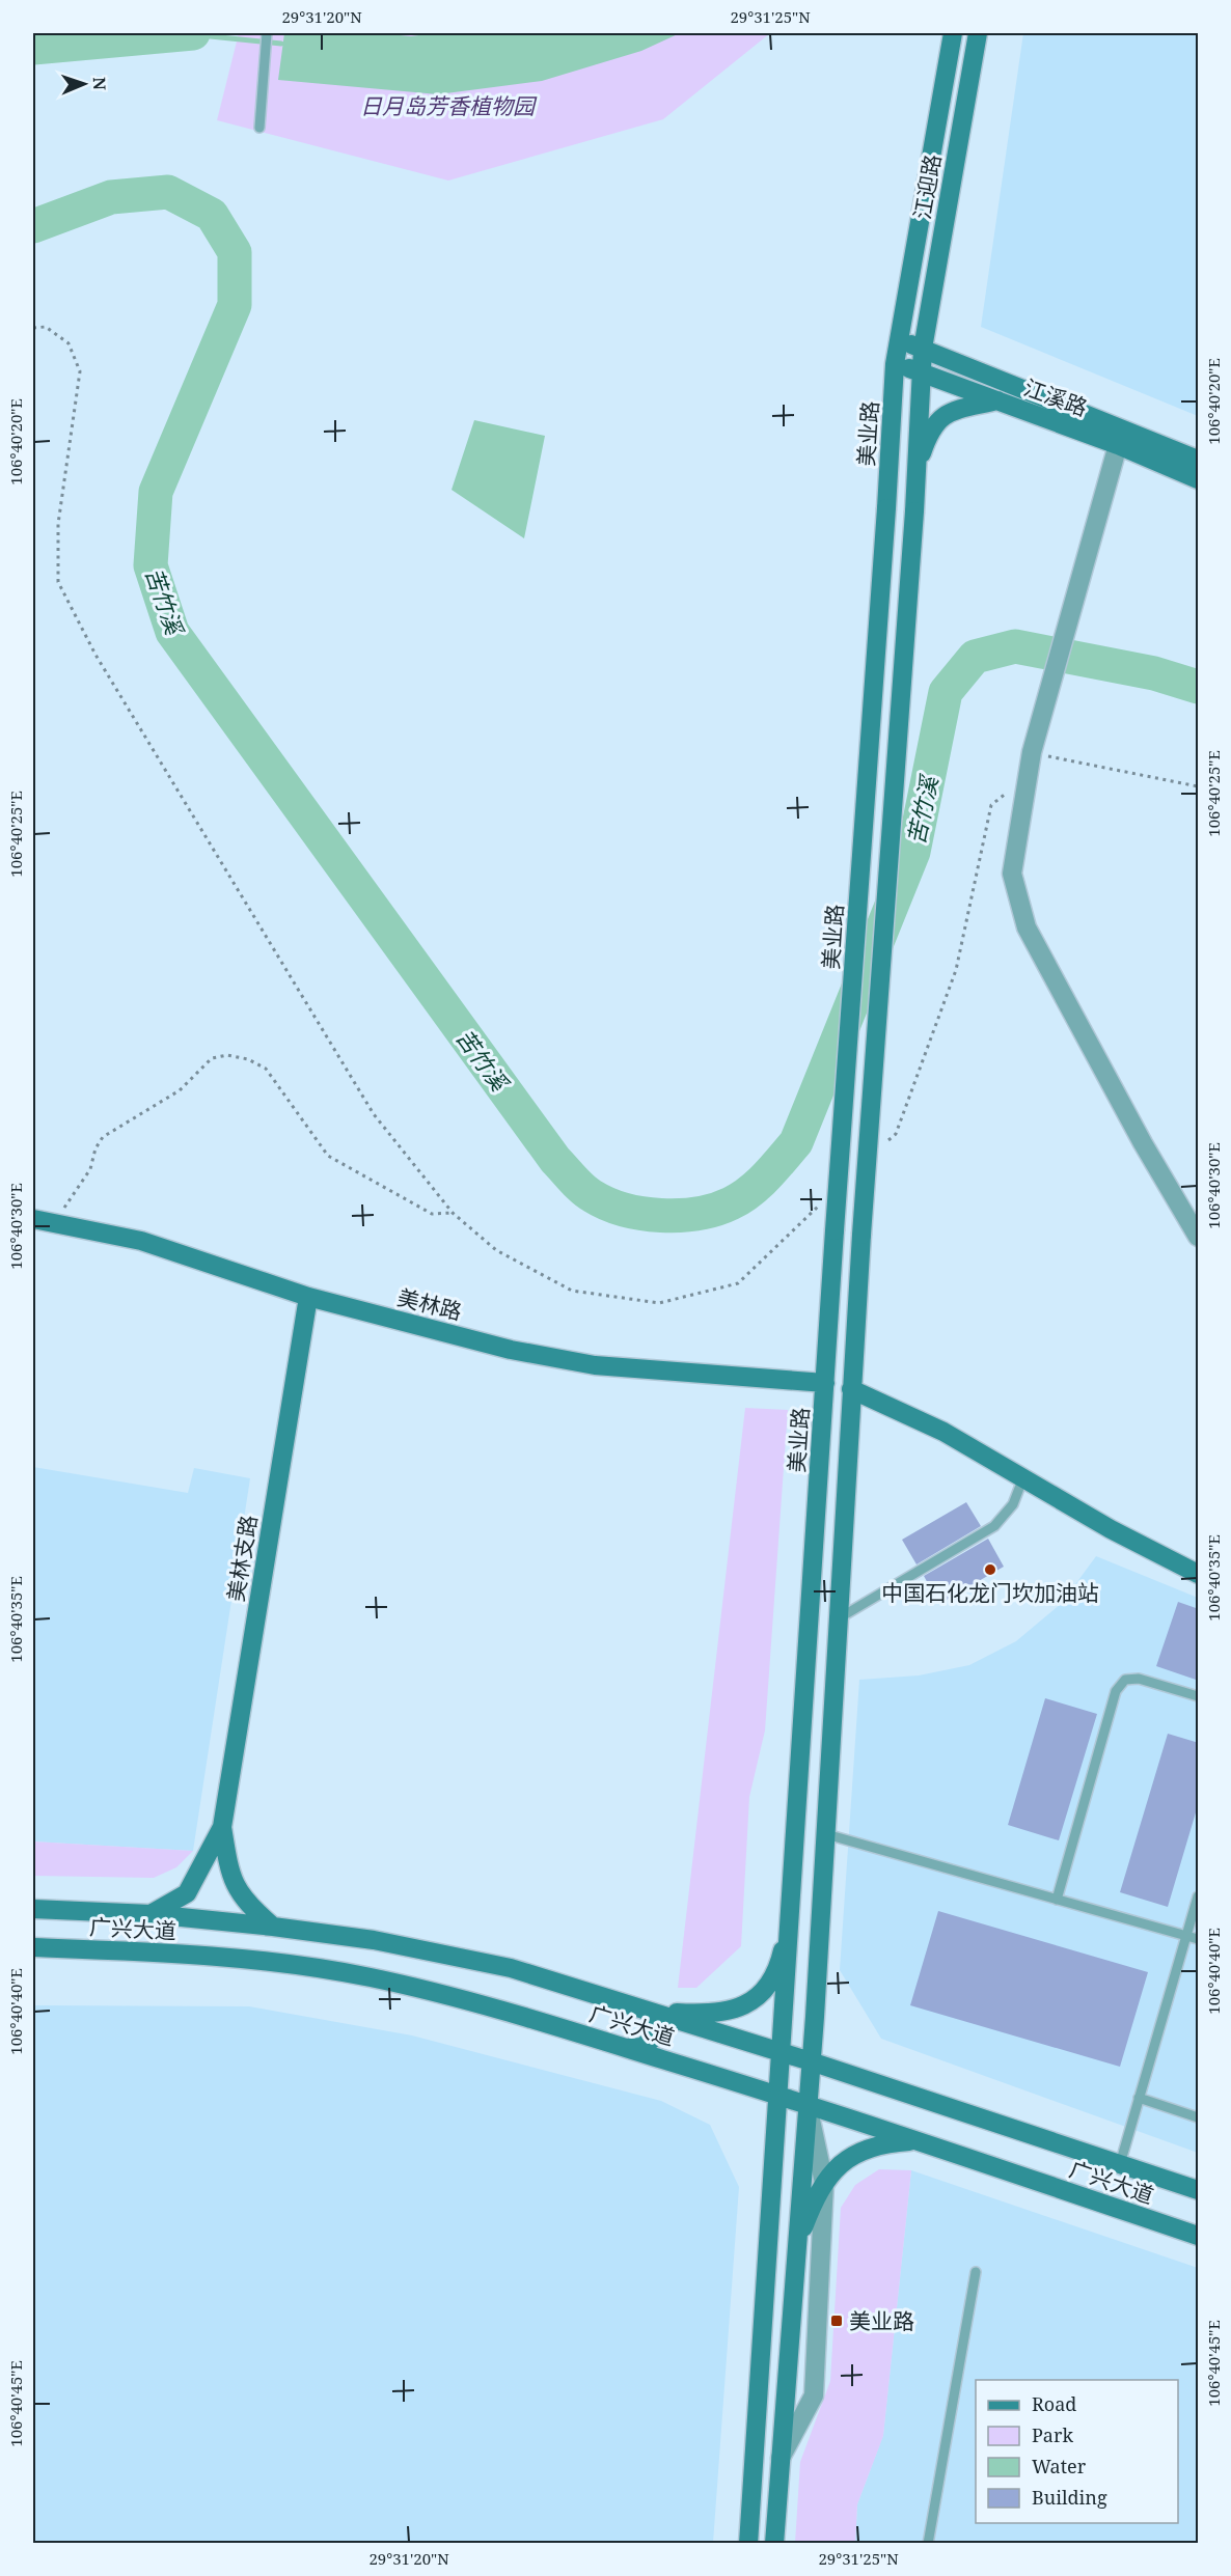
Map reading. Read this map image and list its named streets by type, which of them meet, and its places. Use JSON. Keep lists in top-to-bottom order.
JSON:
{
  "streets": {
    "main road": [
      "江迎路",
      "江溪路",
      "美业路",
      "美林路",
      "美林支路",
      "广兴大道"
    ]
  },
  "crossings": [
    ["江迎路", "江溪路"],
    ["江迎路", "美业路"],
    ["江溪路", "美业路"],
    ["美业路", "美林路"],
    ["美业路", "广兴大道"],
    ["美林路", "美林支路"]
  ],
  "water": ["苦竹溪"],
  "parks": ["日月岛芳香植物园"],
  "places": {
    "other": ["中国石化龙门坎加油站"],
    "transit": ["美业路"]
  },
  "legend": [
    "Road",
    "Park",
    "Water",
    "Building"
  ],
  "north": "right",
  "coordinates": [
    "29°31'20\"N",
    "29°31'25\"N",
    "106°40'20\"E",
    "106°40'25\"E",
    "106°40'30\"E",
    "106°40'35\"E",
    "106°40'40\"E",
    "106°40'45\"E"
  ]
}
